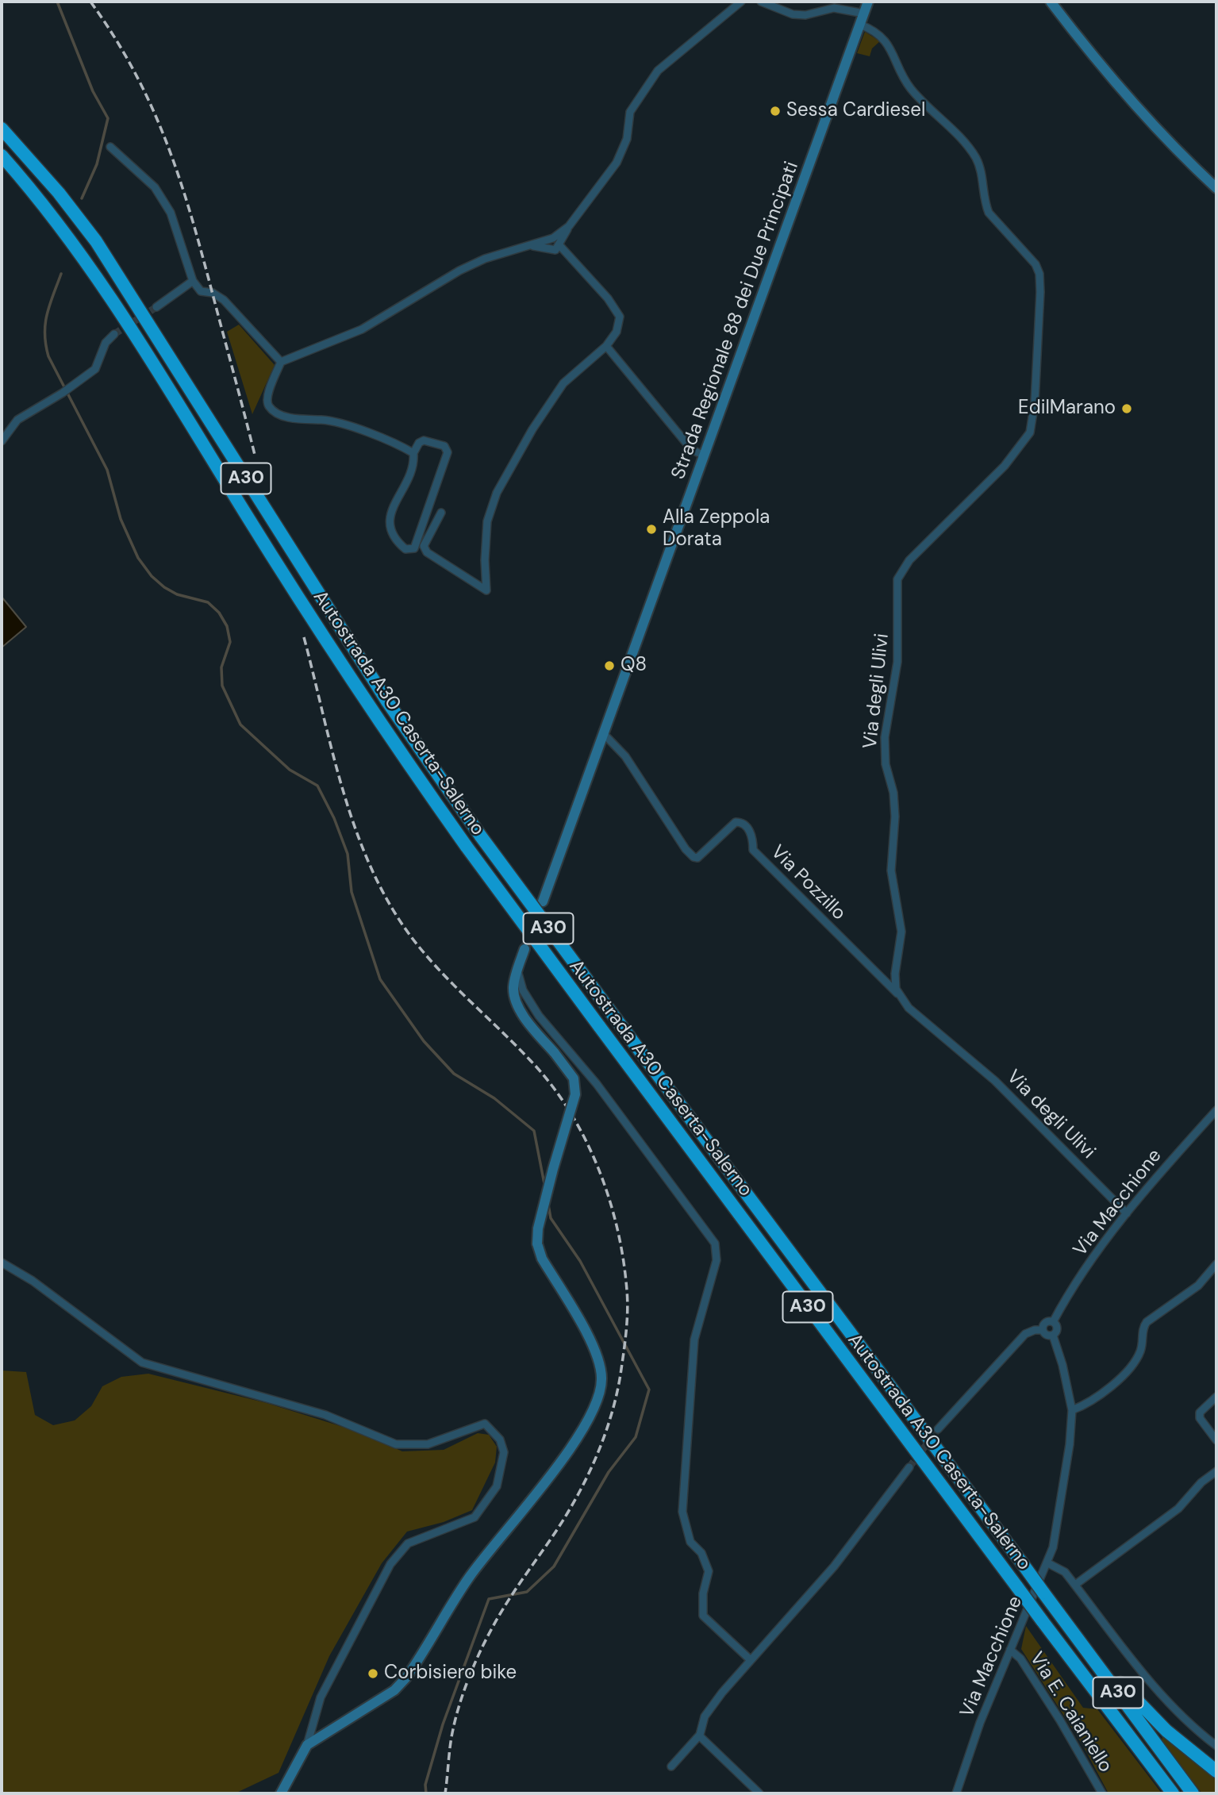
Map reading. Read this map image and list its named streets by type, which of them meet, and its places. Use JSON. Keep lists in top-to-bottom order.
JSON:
{
  "streets": {
    "highway": ["A30", "Autostrada A30 Caserta-Salerno"],
    "main road": ["Strada Regionale 88 dei Due Principati"],
    "street": [
      "Via degli Ulivi",
      "Via Pozzillo",
      "Via Macchione",
      "Via E. Caianiello"
    ]
  },
  "crossings": [
    ["Strada Regionale 88 dei Due Principati", "Via degli Ulivi"],
    ["Strada Regionale 88 dei Due Principati", "Via Pozzillo"],
    ["A30", "Autostrada A30 Caserta-Salerno"],
    ["Via degli Ulivi", "Via Pozzillo"],
    ["Via degli Ulivi", "Via Macchione"],
    ["Via Macchione", "Via E. Caianiello"]
  ],
  "places": [
    "Sessa Cardiesel",
    "EdilMarano",
    "Alla Zeppola Dorata",
    "Q8",
    "Corbisiero bike"
  ]
}
